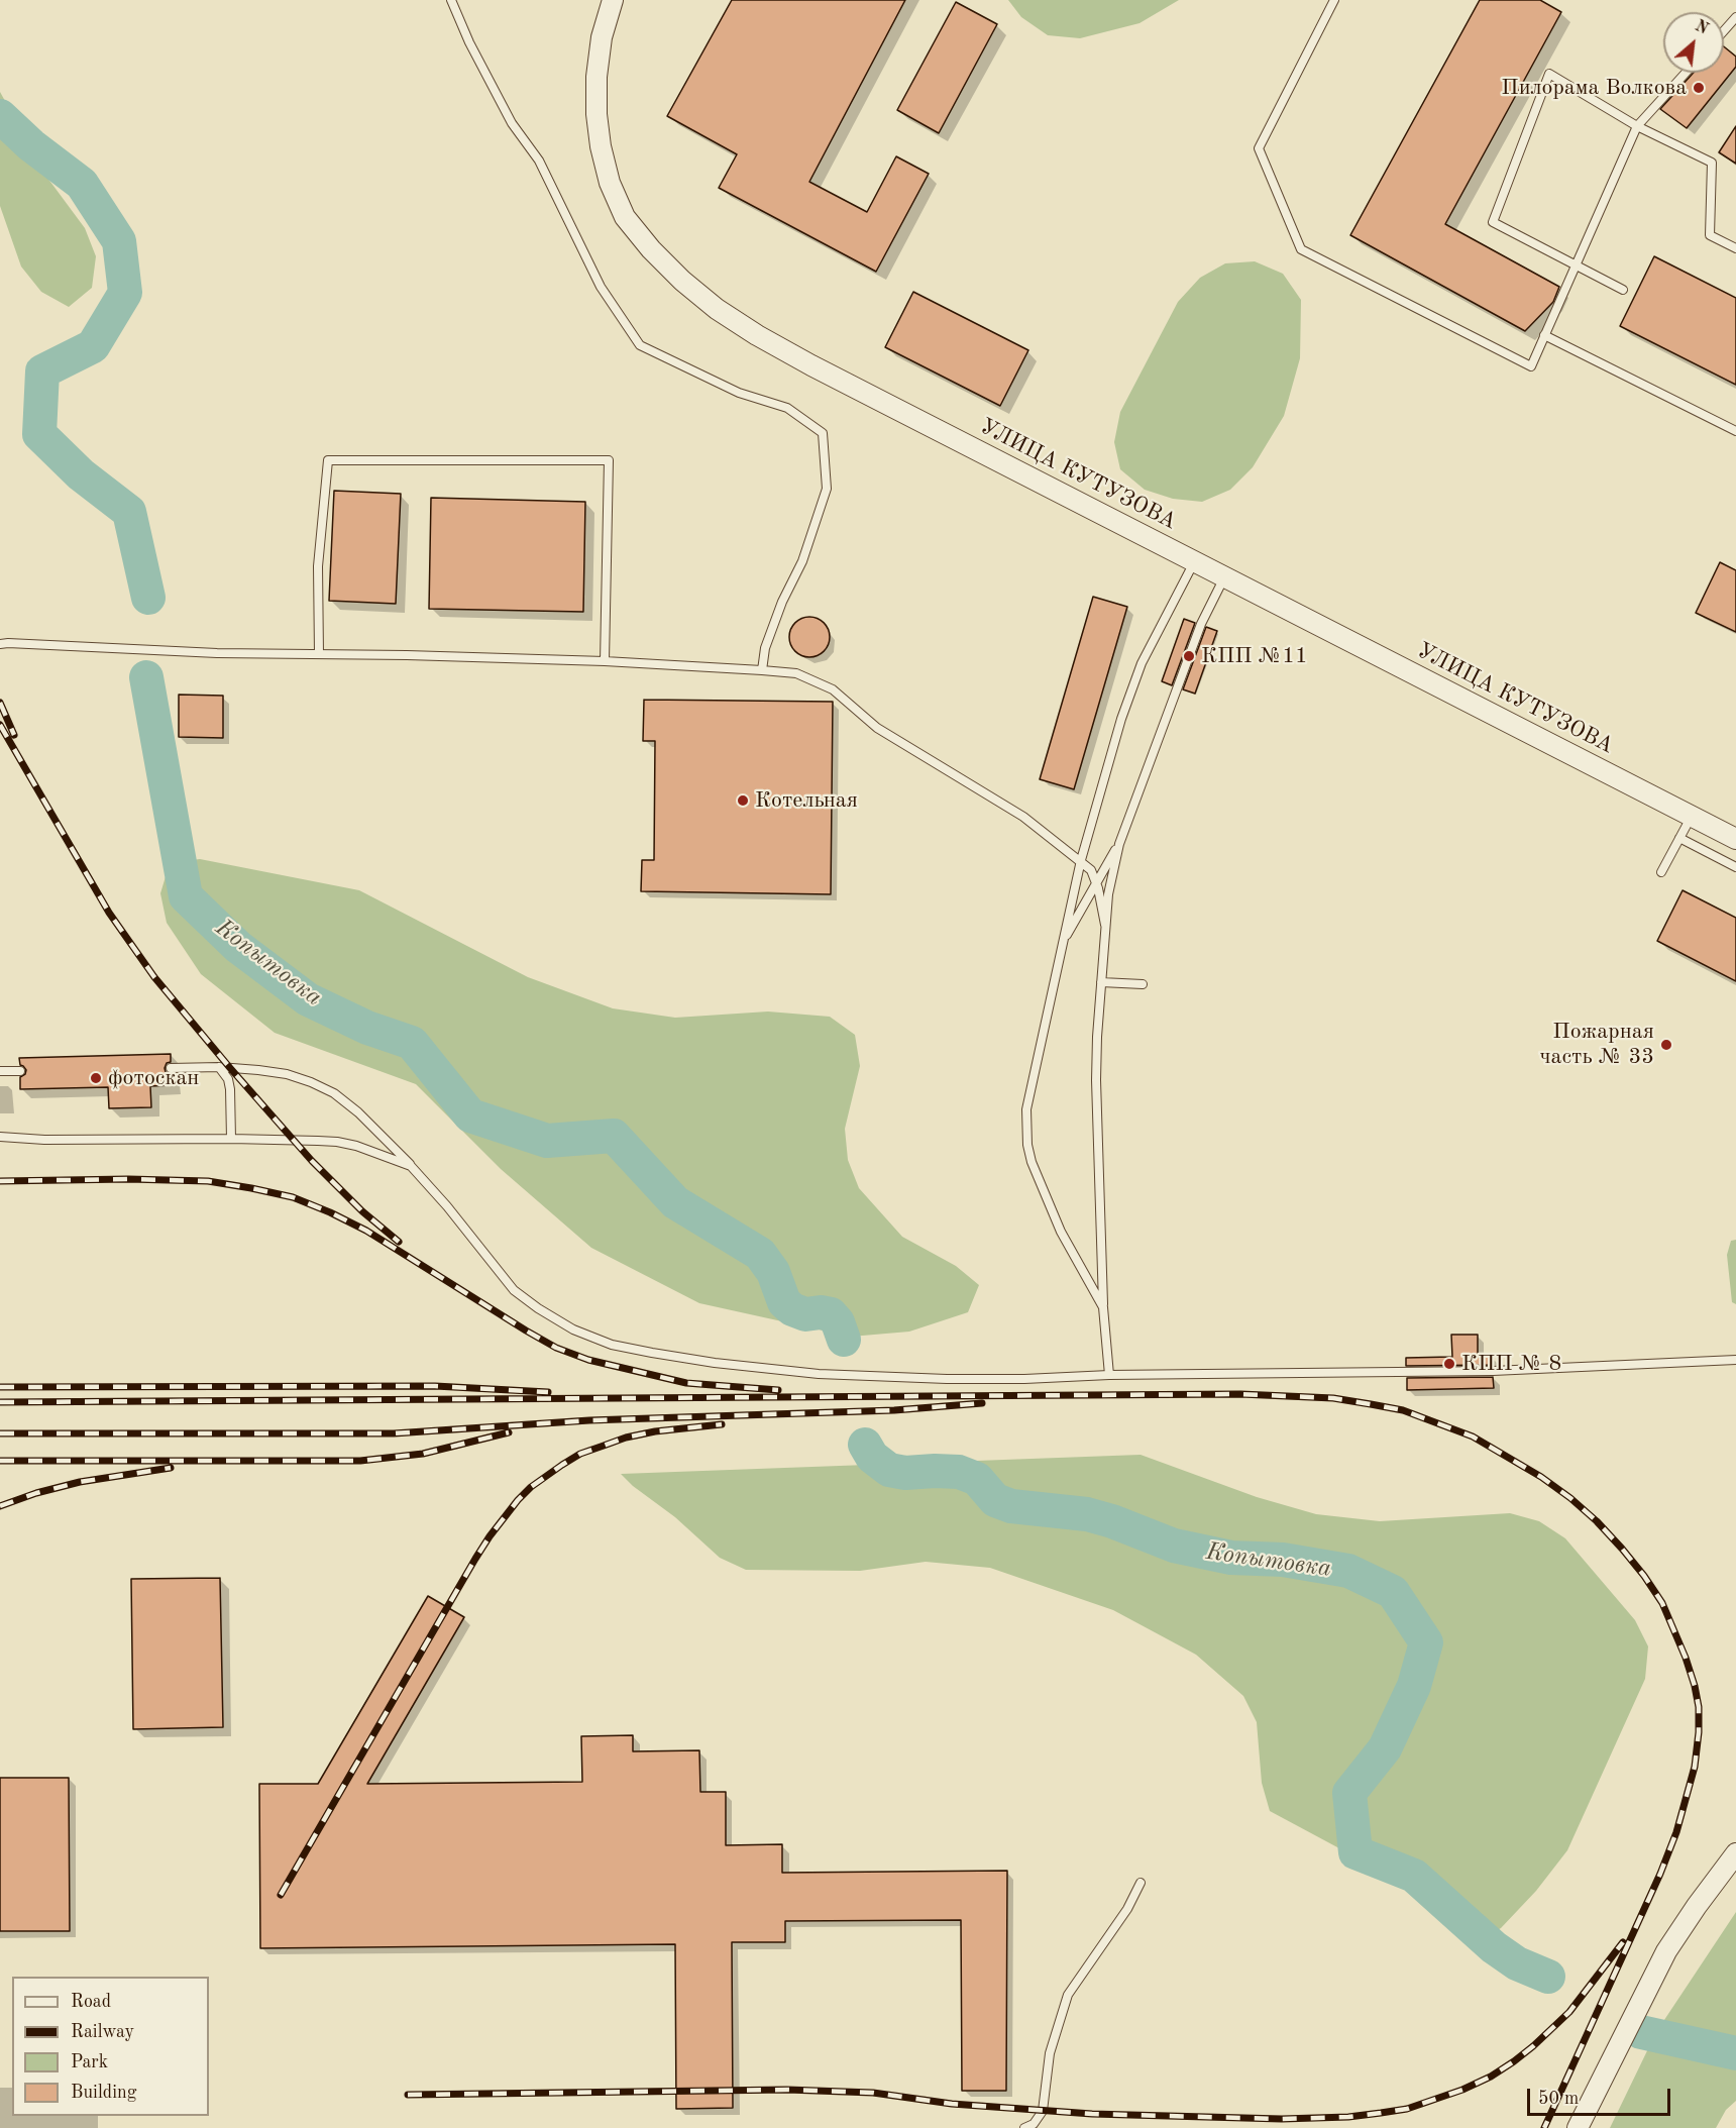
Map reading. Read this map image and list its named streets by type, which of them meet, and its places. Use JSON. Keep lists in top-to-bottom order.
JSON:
{
  "streets": {
    "street": ["УЛИЦА КУТУЗОВА"]
  },
  "water": ["Копытовка"],
  "places": [
    "Пилорама Волкова",
    "КПП №11",
    "Котельная",
    "Пожарная часть № 33",
    "фотоскан",
    "КПП № 8"
  ],
  "legend": [
    "Road",
    "Railway",
    "Park",
    "Building"
  ],
  "scale_bar": "50 m",
  "north": "top right"
}
